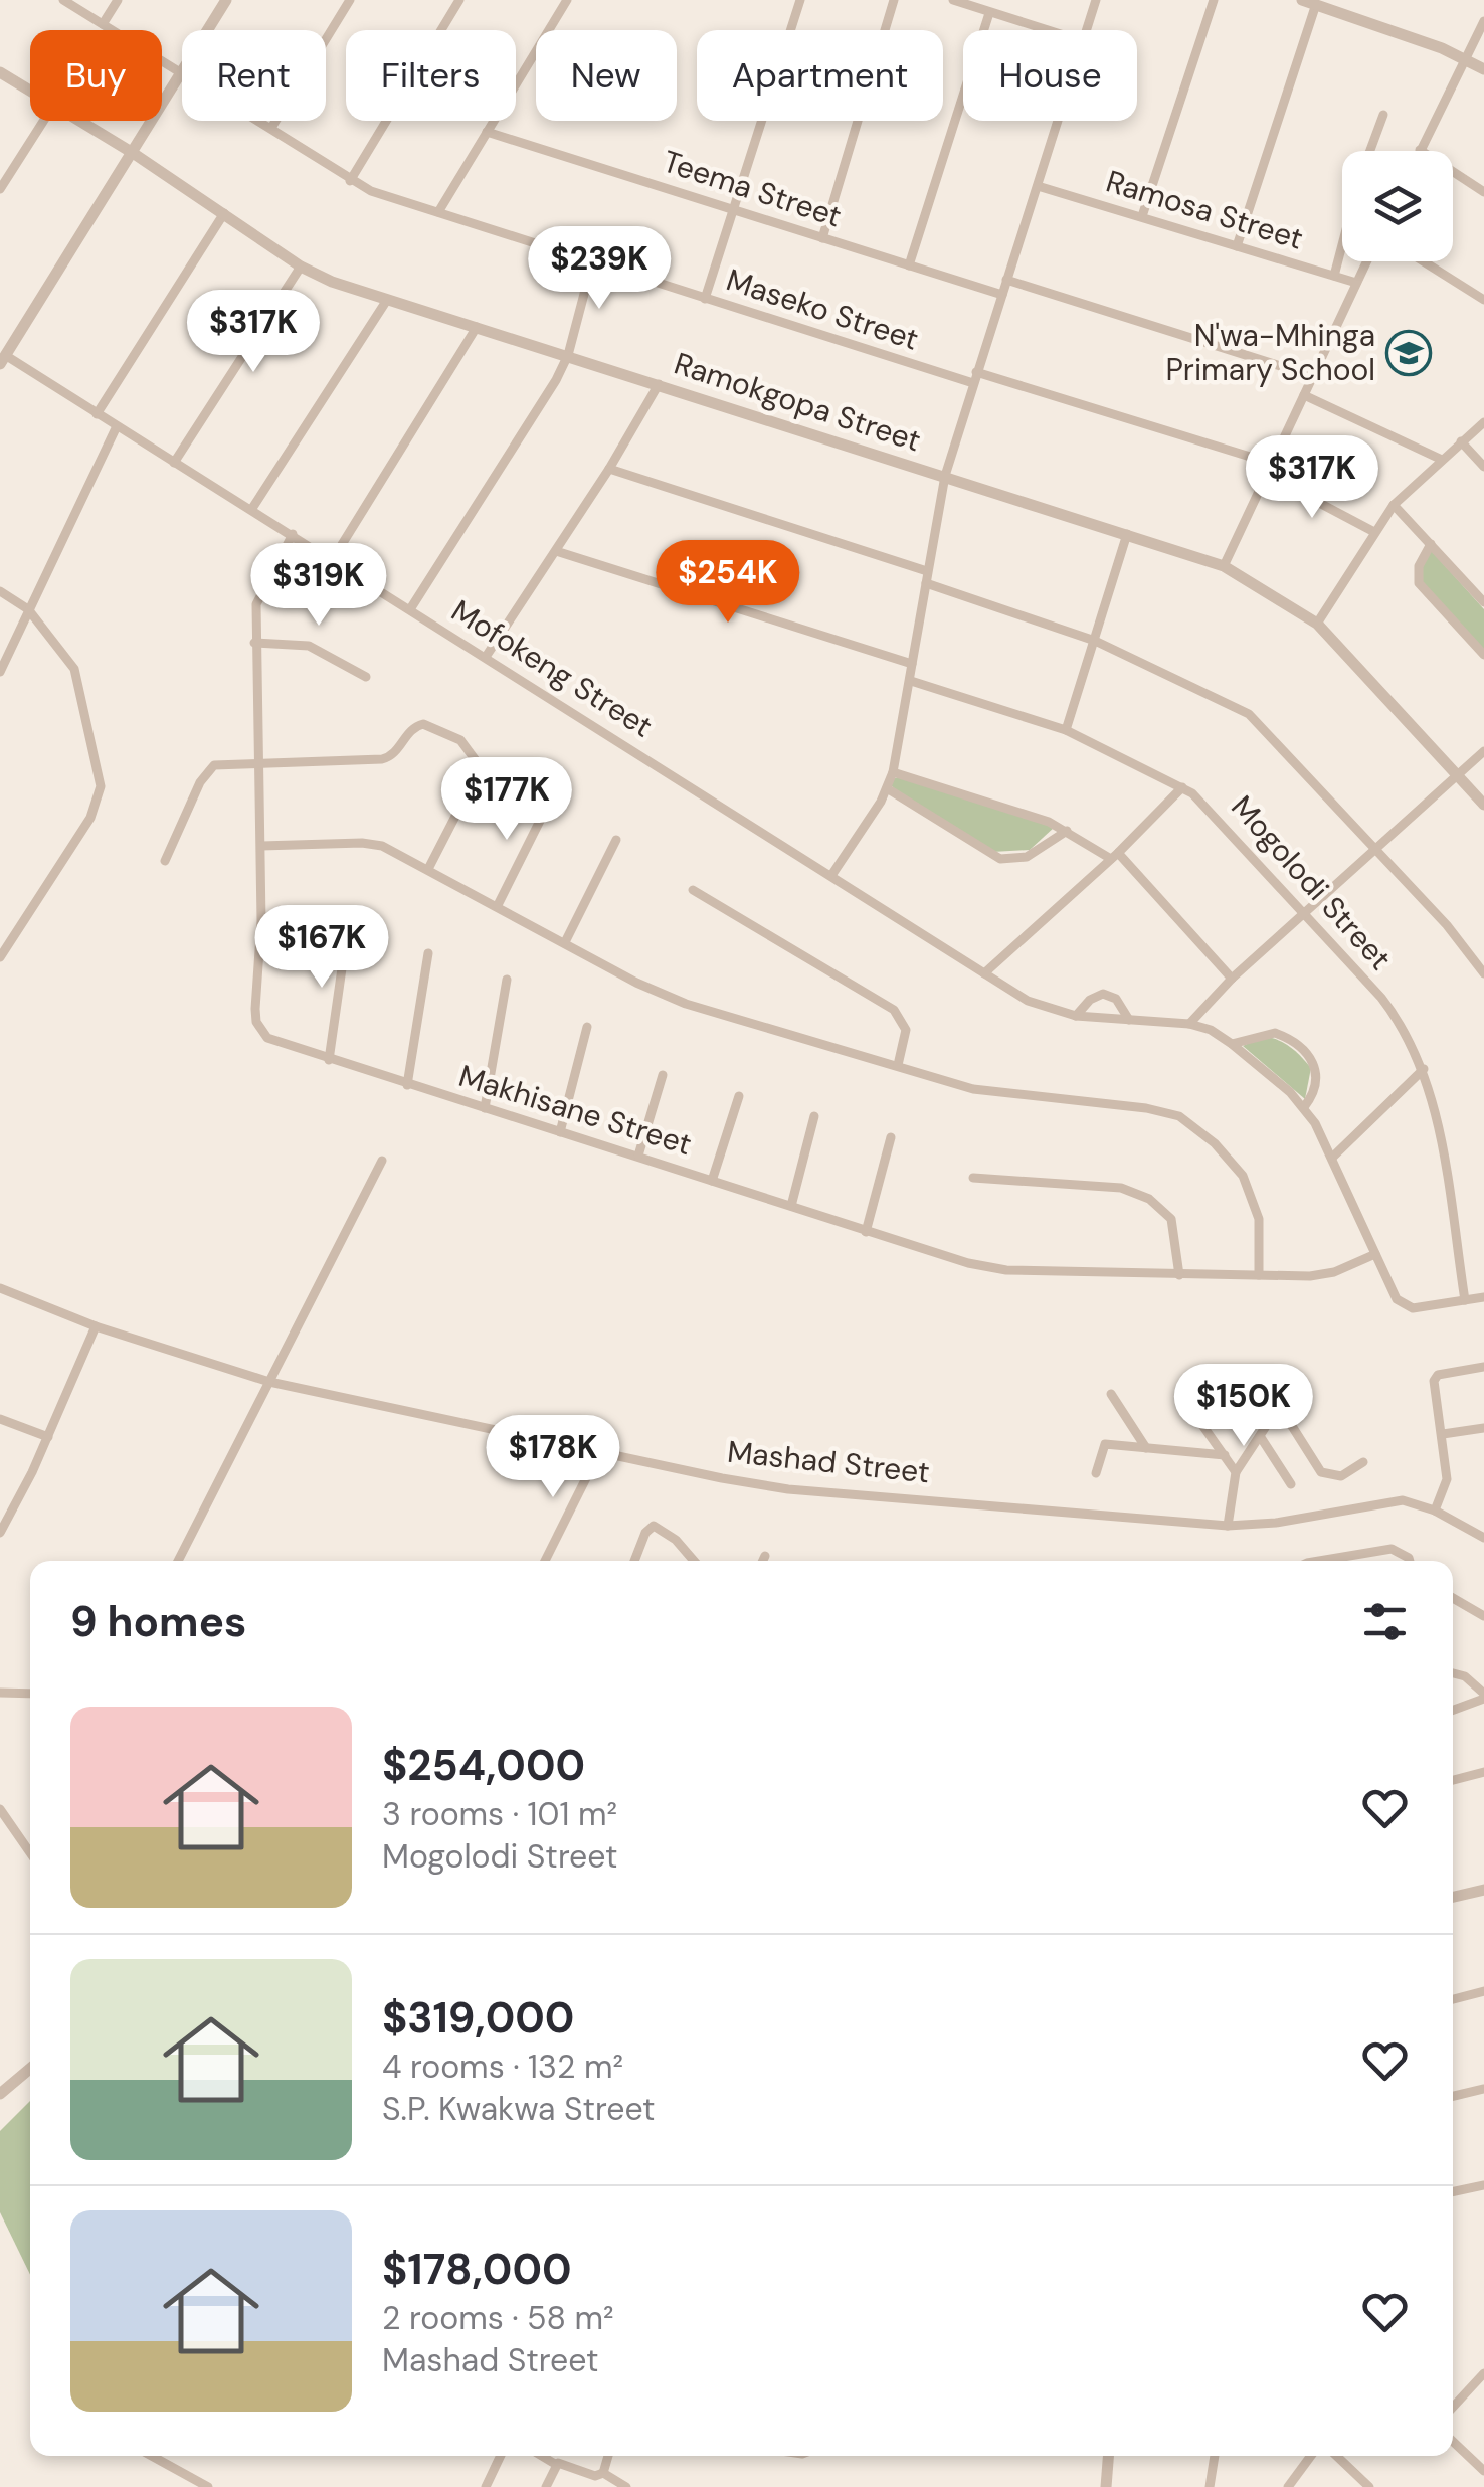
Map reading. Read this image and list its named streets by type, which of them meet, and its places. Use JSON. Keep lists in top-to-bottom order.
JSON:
{
  "streets": {
    "street": [
      "Teema Street",
      "Ramosa Street",
      "Maseko Street",
      "Ramokgopa Street",
      "Mofokeng Street",
      "Mogolodi Street",
      "Makhisane Street",
      "Mashad Street"
    ]
  },
  "crossings": [
    ["Mofokeng Street", "Mogolodi Street"],
    ["Mofokeng Street", "Makhisane Street"]
  ],
  "places": {
    "school or university": ["N'wa-Mhinga Primary School"]
  },
  "page": {
    "chip": [
      "Buy",
      "Rent",
      "Filters",
      "New",
      "Apartment",
      "House"
    ],
    "price": [
      "$239K",
      "$317K",
      "$317K",
      "$254K",
      "$319K",
      "$177K",
      "$167K",
      "$150K",
      "$178K"
    ],
    "heading": "9 homes",
    "list": [
      {
        "name": "$254,000",
        "note": "3 rooms · 101 m² · Mogolodi Street"
      },
      {
        "name": "$319,000",
        "note": "4 rooms · 132 m² · S.P. Kwakwa Street"
      },
      {
        "name": "$178,000",
        "note": "2 rooms · 58 m² · Mashad Street"
      }
    ]
  }
}
